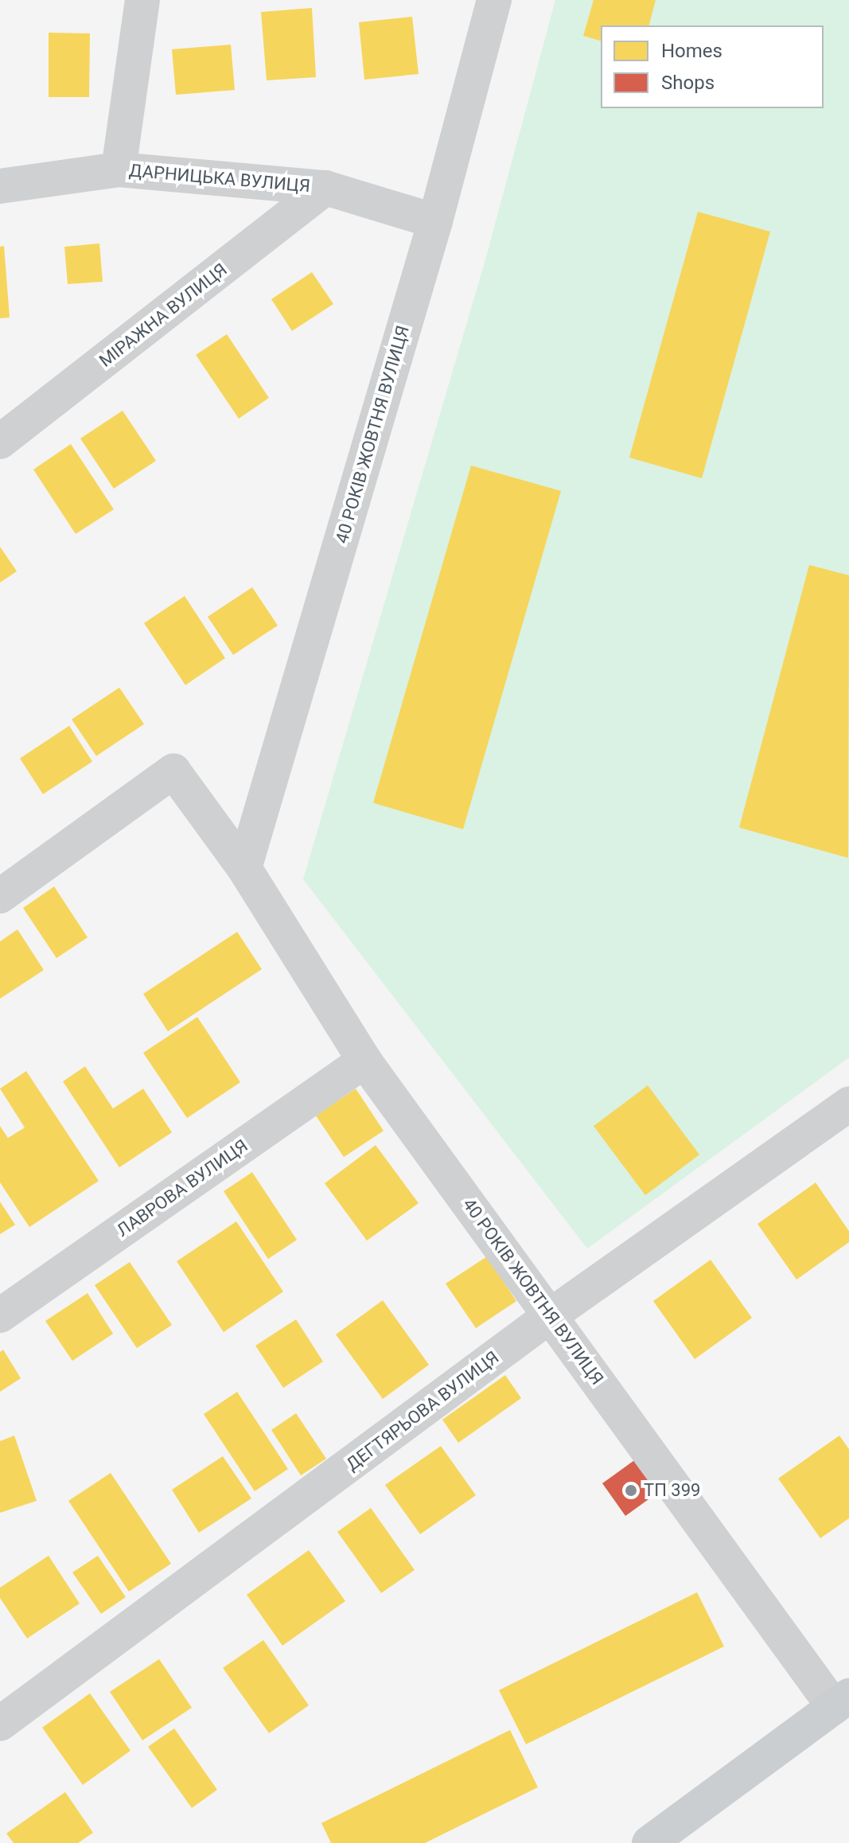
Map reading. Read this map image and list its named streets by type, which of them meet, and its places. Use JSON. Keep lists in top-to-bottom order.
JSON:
{
  "streets": {
    "street": [
      "ДАРНИЦЬКА ВУЛИЦЯ",
      "МІРАЖНА ВУЛИЦЯ",
      "40 РОКІВ ЖОВТНЯ ВУЛИЦЯ",
      "ЛАВРОВА ВУЛИЦЯ",
      "ДЕГТЯРЬОВА ВУЛИЦЯ"
    ]
  },
  "crossings": [
    ["ДАРНИЦЬКА ВУЛИЦЯ", "МІРАЖНА ВУЛИЦЯ"],
    ["ДАРНИЦЬКА ВУЛИЦЯ", "40 РОКІВ ЖОВТНЯ ВУЛИЦЯ"],
    ["40 РОКІВ ЖОВТНЯ ВУЛИЦЯ", "ЛАВРОВА ВУЛИЦЯ"],
    ["40 РОКІВ ЖОВТНЯ ВУЛИЦЯ", "ДЕГТЯРЬОВА ВУЛИЦЯ"]
  ],
  "places": ["ТП 399"],
  "legend": ["Homes", "Shops"]
}
